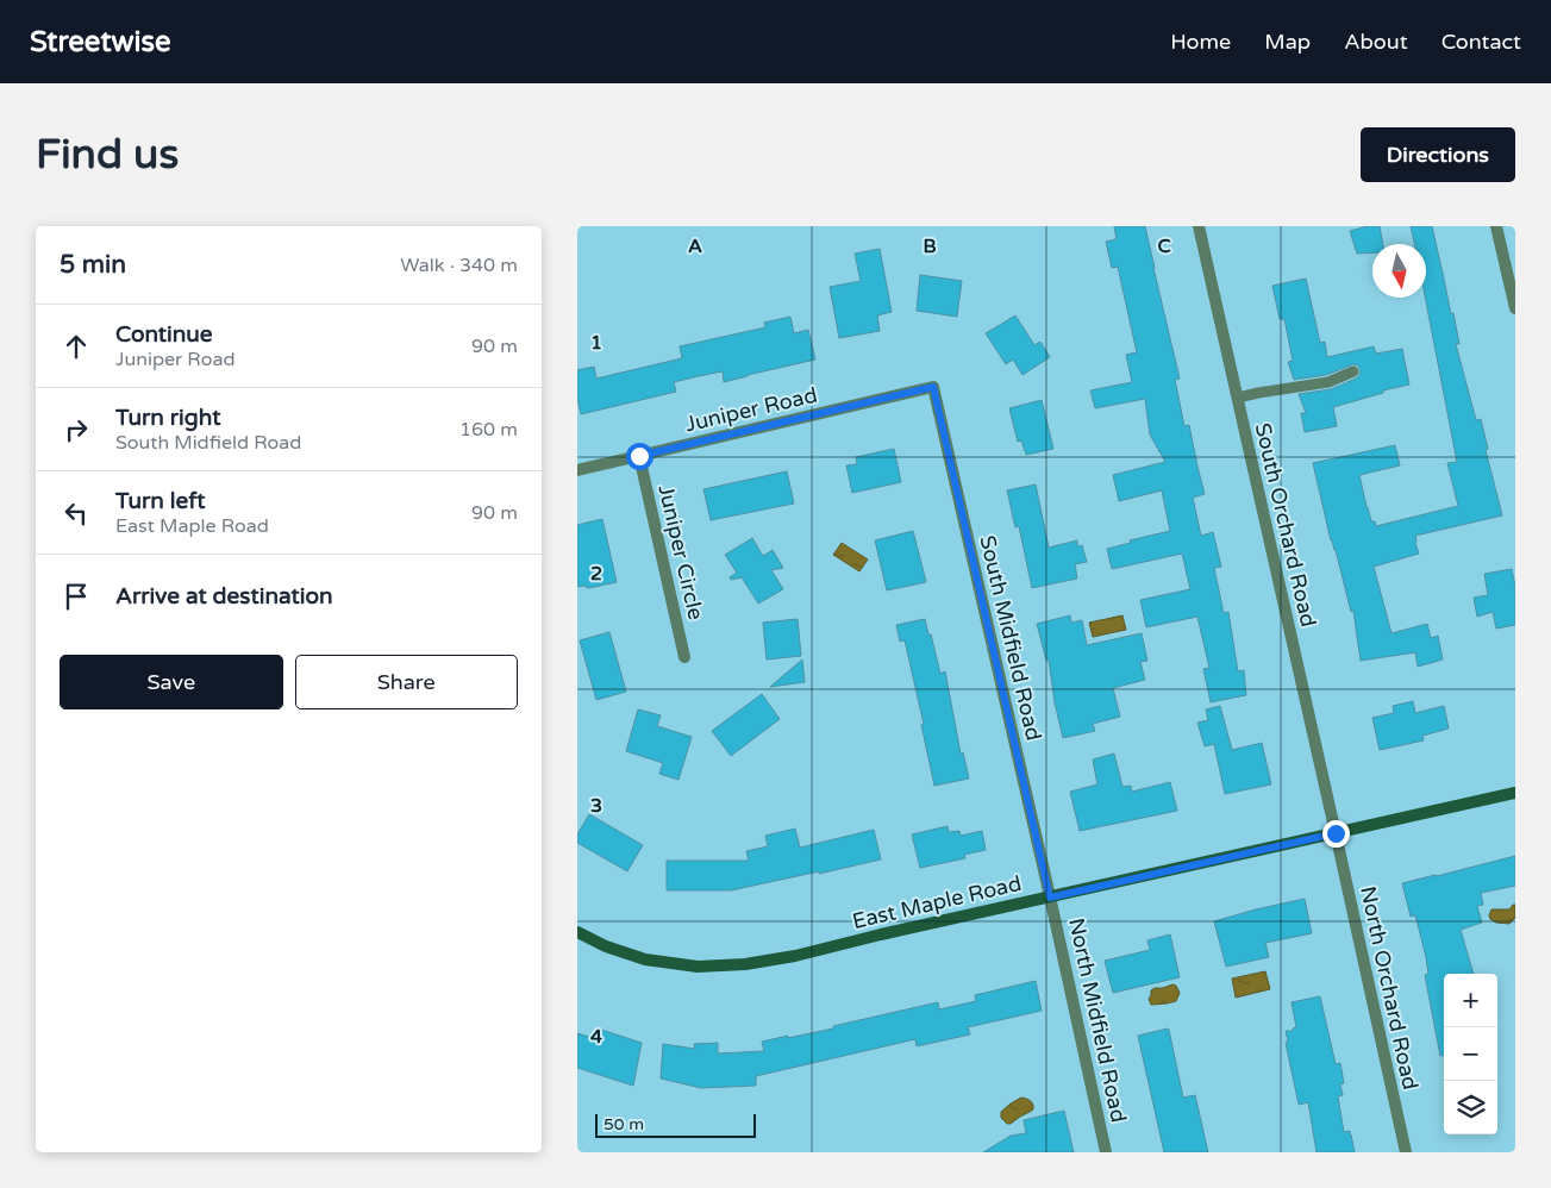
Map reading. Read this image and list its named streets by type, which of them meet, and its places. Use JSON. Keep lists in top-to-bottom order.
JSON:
{
  "streets": {
    "main road": ["East Maple Road"],
    "street": [
      "Juniper Road",
      "South Orchard Road",
      "Juniper Circle",
      "South Midfield Road",
      "North Orchard Road",
      "North Midfield Road"
    ]
  },
  "crossings": [
    ["Juniper Road", "Juniper Circle"],
    ["Juniper Road", "South Midfield Road"],
    ["South Orchard Road", "East Maple Road"],
    ["South Orchard Road", "North Orchard Road"],
    ["South Midfield Road", "East Maple Road"],
    ["South Midfield Road", "North Midfield Road"],
    ["East Maple Road", "North Orchard Road"],
    ["East Maple Road", "North Midfield Road"]
  ],
  "scale_bar": "50 m",
  "north": "bottom",
  "page": {
    "header": "Streetwise",
    "nav": [
      "Home",
      "Map",
      "About",
      "Contact"
    ],
    "buttons": [
      "Directions",
      ["Save", "Share"]
    ],
    "title": "Find us",
    "heading": ["5 min", "Walk · 340 m"],
    "list": [
      ["Continue", "Juniper Road", "90 m"],
      ["Turn right", "South Midfield Road", "160 m"],
      ["Turn left", "East Maple Road", "90 m"],
      "Arrive at destination"
    ],
    "map_buttons": ["+", "−"],
    "scale": "50 m"
  },
  "grid": {
    "columns": ["A", "B", "C"],
    "rows": [
      "1",
      "2",
      "3",
      "4"
    ]
  }
}
